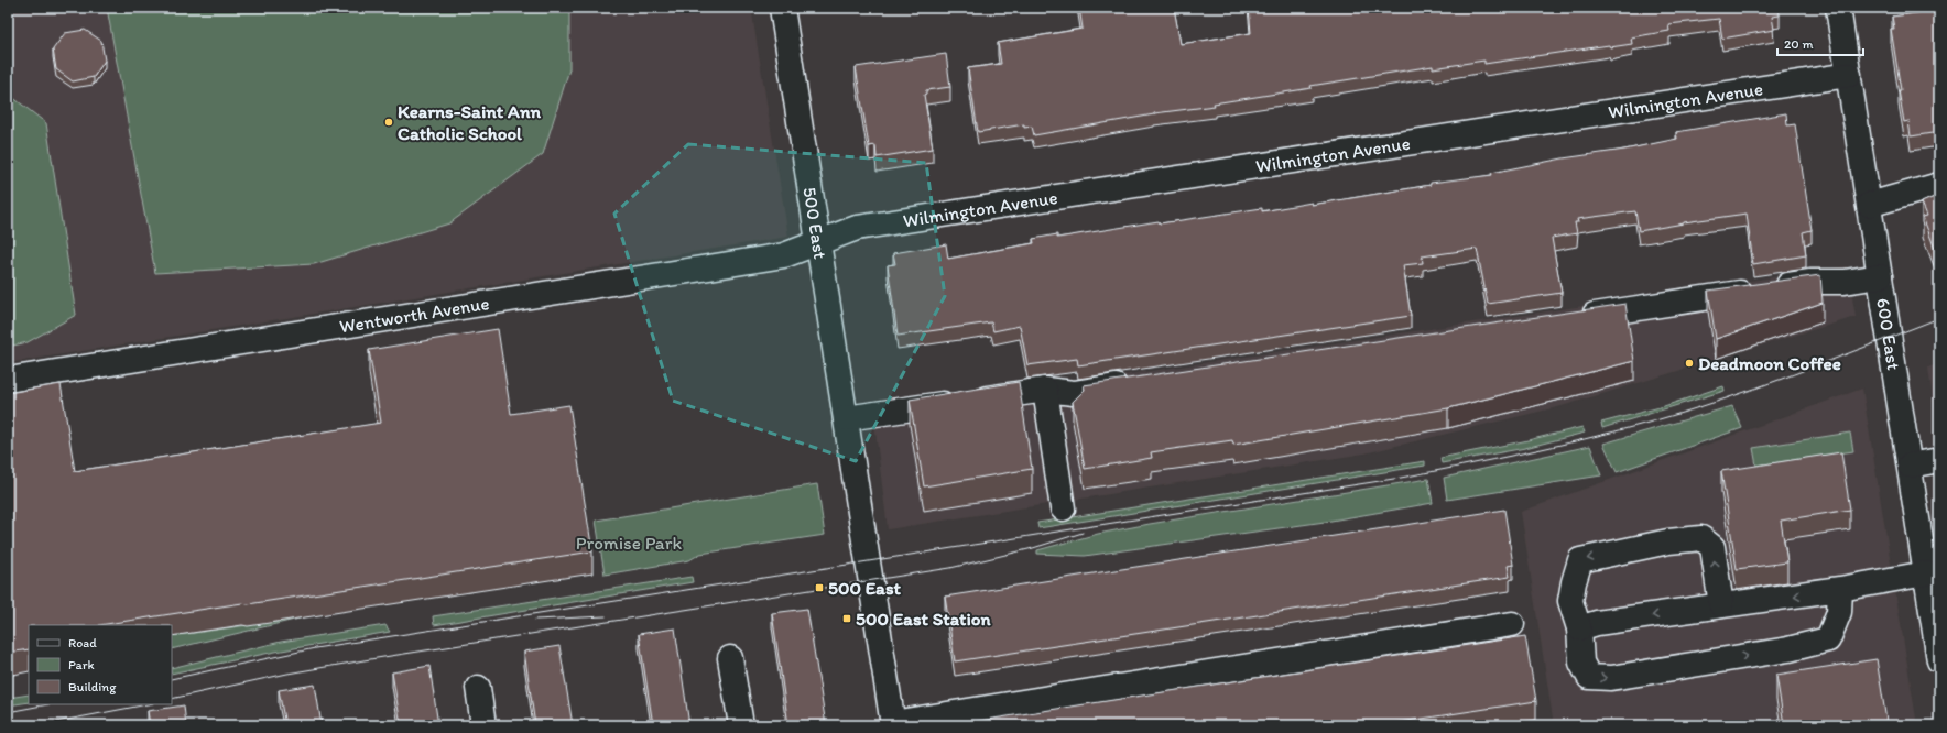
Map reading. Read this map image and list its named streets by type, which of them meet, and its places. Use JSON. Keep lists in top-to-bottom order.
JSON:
{
  "streets": {
    "street": [
      "Wilmington Avenue",
      "500 East",
      "Wentworth Avenue",
      "600 East"
    ]
  },
  "crossings": [
    ["Wilmington Avenue", "500 East"],
    ["Wilmington Avenue", "Wentworth Avenue"],
    ["Wilmington Avenue", "600 East"],
    ["500 East", "Wentworth Avenue"]
  ],
  "parks": ["Promise Park"],
  "places": {
    "other": ["Kearns-Saint Ann Catholic School", "Deadmoon Coffee"],
    "transit": ["500 East", "500 East Station"]
  },
  "legend": ["Road", "Park", "Building"],
  "scale_bar": "20 m"
}
